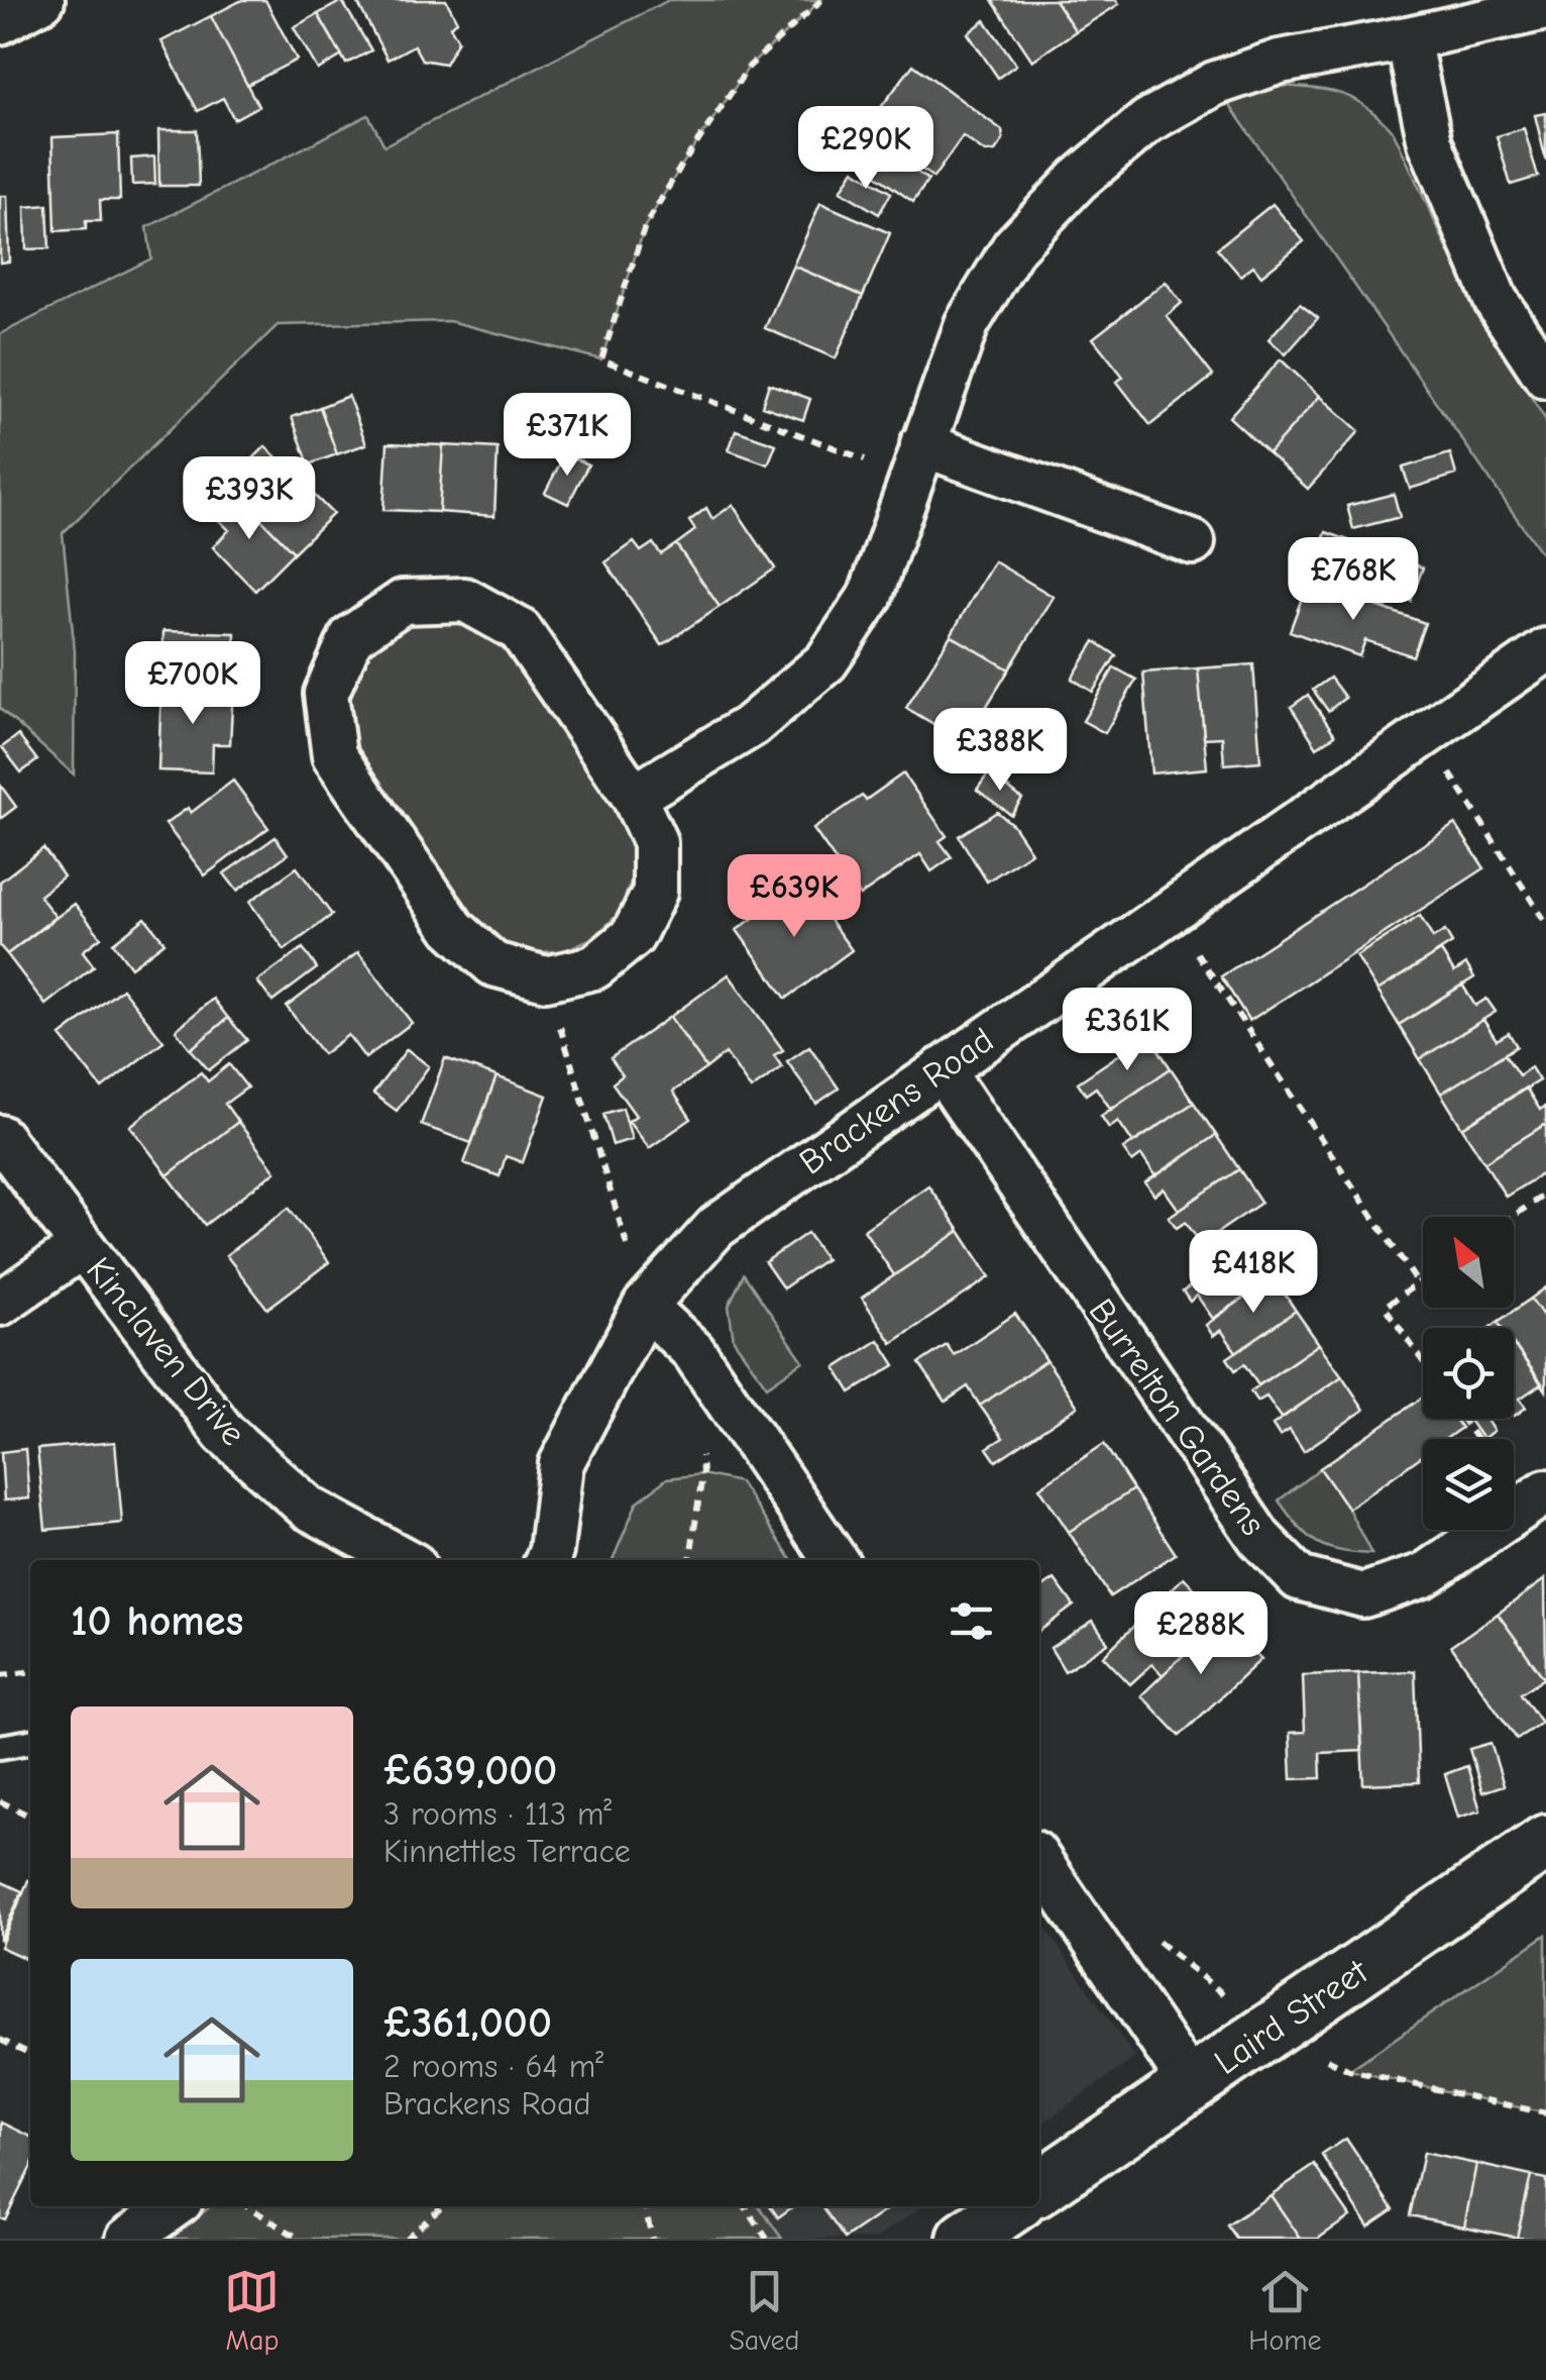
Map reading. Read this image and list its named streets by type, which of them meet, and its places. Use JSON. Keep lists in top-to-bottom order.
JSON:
{
  "streets": {
    "street": [
      "Brackens Road",
      "Kinclaven Drive",
      "Burrelton Gardens",
      "Laird Street"
    ]
  },
  "crossings": [
    ["Brackens Road", "Burrelton Gardens"]
  ],
  "north": "top left",
  "page": {
    "price": [
      "£290K",
      "£371K",
      "£393K",
      "£768K",
      "£700K",
      "£388K",
      "£639K",
      "£361K",
      "£418K",
      "£288K"
    ],
    "heading": "10 homes",
    "list": [
      {
        "name": "£639,000",
        "note": "3 rooms · 113 m² · Kinnettles Terrace"
      },
      {
        "name": "£361,000",
        "note": "2 rooms · 64 m² · Brackens Road"
      }
    ],
    "tabs": ["Map", "Saved", "Home"]
  }
}
